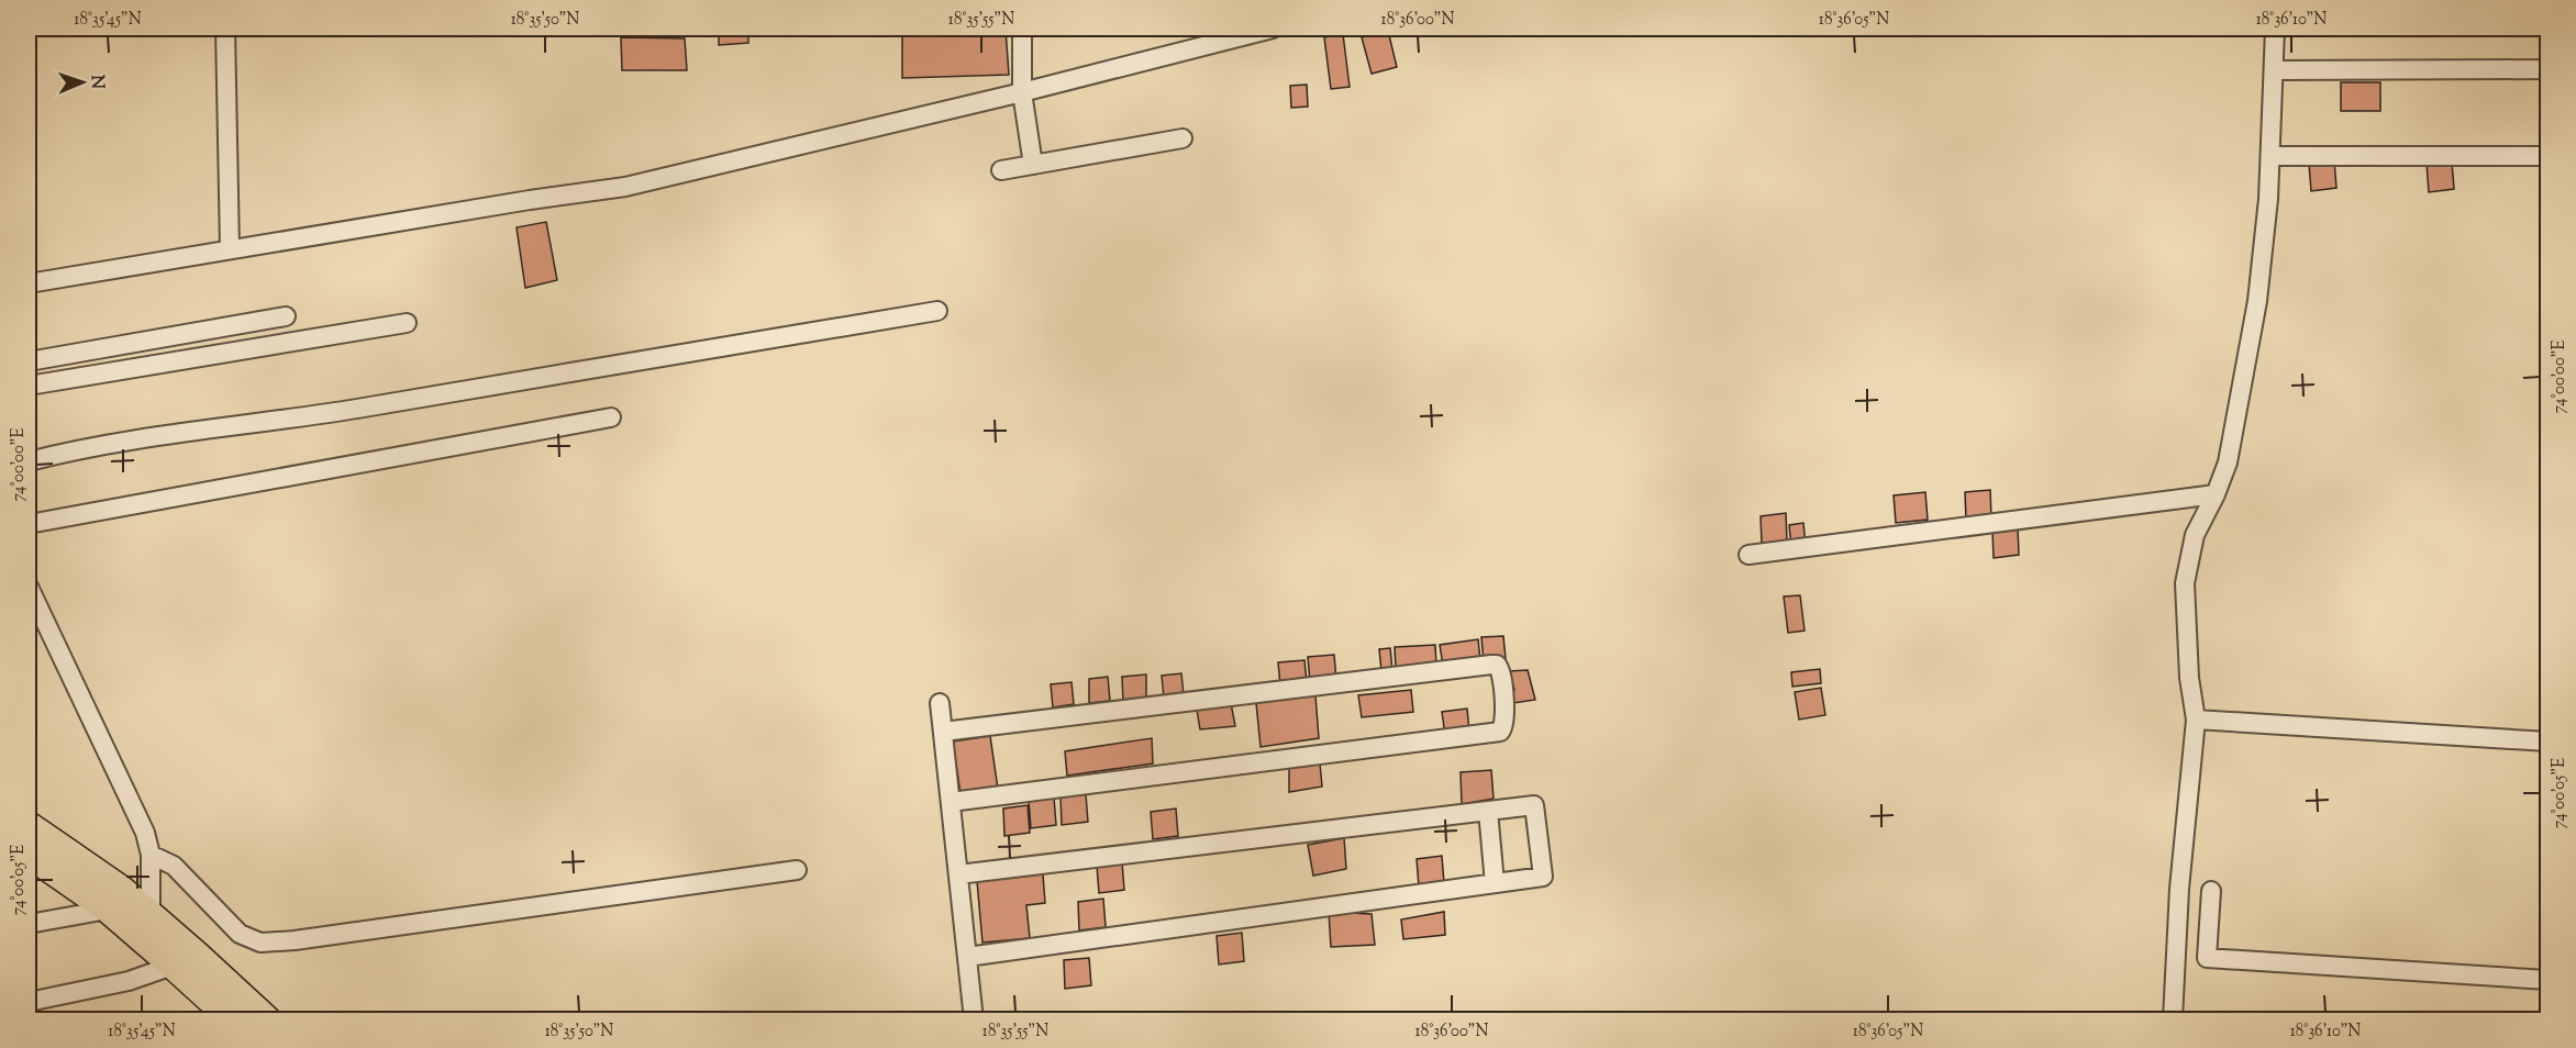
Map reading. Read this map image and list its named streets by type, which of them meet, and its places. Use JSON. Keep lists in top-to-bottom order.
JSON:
{
  "north": "right",
  "coordinates": [
    "18°35'45\"N",
    "18°35'50\"N",
    "18°35'55\"N",
    "18°36'00\"N",
    "18°36'05\"N",
    "18°36'10\"N",
    "74°00'00\"E",
    "74°00'05\"E"
  ]
}
